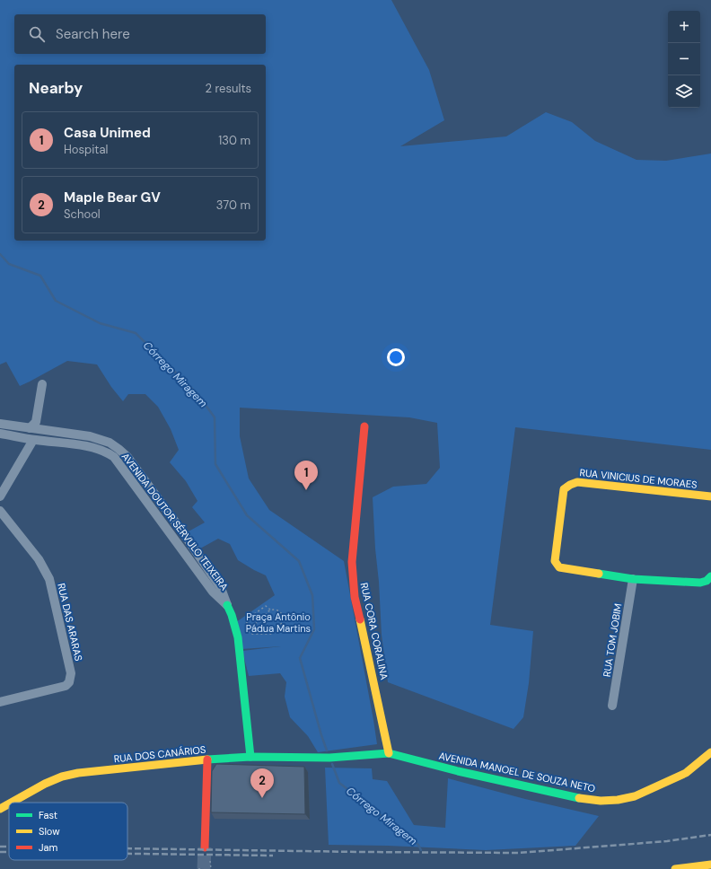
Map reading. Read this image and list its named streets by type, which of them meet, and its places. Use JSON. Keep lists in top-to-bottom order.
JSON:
{
  "streets": {
    "street": [
      "RUA VINICIUS DE MORAES",
      "AVENIDA DOUTOR SÉRVULO TEIXEIRA",
      "RUA DAS ARARAS",
      "RUA CORA CORALINA",
      "RUA TOM JOBIM",
      "RUA DOS CANÁRIOS",
      "AVENIDA MANOEL DE SOUZA NETO"
    ]
  },
  "crossings": [
    ["RUA VINICIUS DE MORAES", "RUA TOM JOBIM"],
    ["AVENIDA DOUTOR SÉRVULO TEIXEIRA", "RUA DOS CANÁRIOS"],
    ["RUA CORA CORALINA", "AVENIDA MANOEL DE SOUZA NETO"],
    ["RUA DOS CANÁRIOS", "AVENIDA MANOEL DE SOUZA NETO"]
  ],
  "water": ["Córrego Miragem"],
  "parks": ["Praça Antônio Pádua Martins"],
  "legend": ["Fast", "Slow", "Jam"],
  "page": {
    "map_buttons": ["+", "−"],
    "search": "Search here",
    "heading": ["Nearby", "2 results"],
    "list": [
      {
        "mark": "1",
        "name": "Casa Unimed",
        "note": "Hospital",
        "value": "130 m"
      },
      {
        "mark": "2",
        "name": "Maple Bear GV",
        "note": "School",
        "value": "370 m"
      }
    ],
    "pins": ["1", "2"]
  }
}
